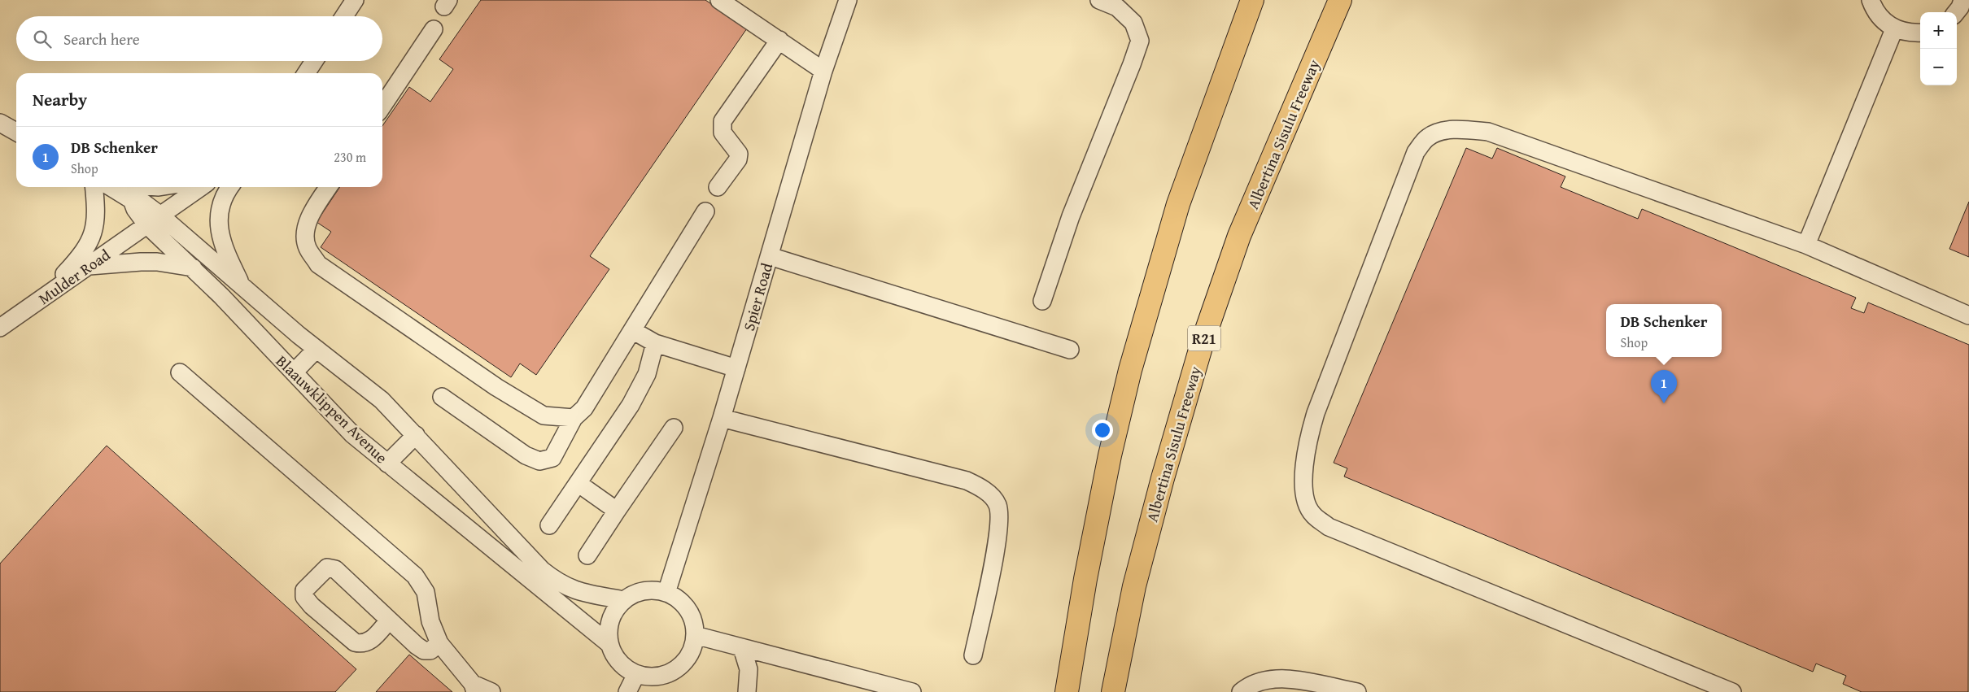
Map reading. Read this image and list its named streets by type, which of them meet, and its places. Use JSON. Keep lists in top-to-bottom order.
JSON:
{
  "streets": {
    "highway": ["Albertina Sisulu Freeway", "R21"],
    "street": ["Mulder Road", "Spier Road", "Blaauwklippen Avenue"]
  },
  "crossings": [
    ["Mulder Road", "Blaauwklippen Avenue"],
    ["Spier Road", "Blaauwklippen Avenue"]
  ],
  "page": {
    "map_buttons": ["+", "−"],
    "search": "Search here",
    "heading": "Nearby",
    "list": [
      {
        "mark": "1",
        "name": "DB Schenker",
        "note": "Shop",
        "value": "230 m"
      }
    ],
    "popup": ["DB Schenker", "Shop"],
    "pins": "1"
  }
}
